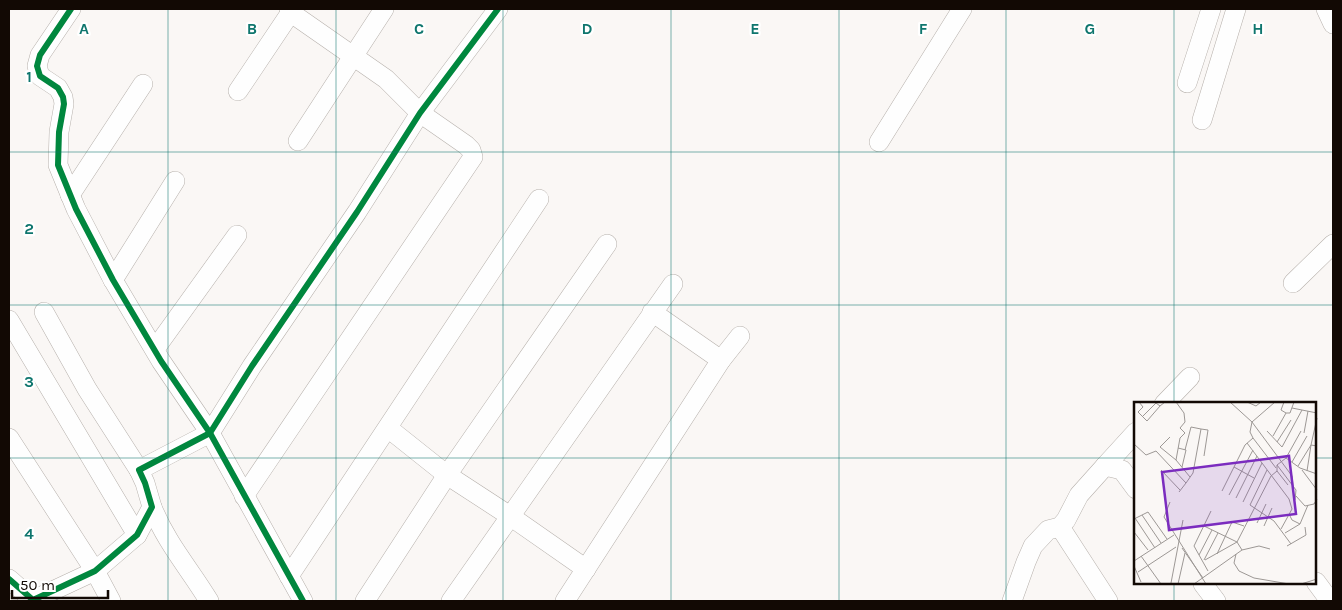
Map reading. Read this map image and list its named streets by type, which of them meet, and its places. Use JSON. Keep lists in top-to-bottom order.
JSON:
{
  "scale_bar": "50 m",
  "grid": {
    "columns": [
      "A",
      "B",
      "C",
      "D",
      "E",
      "F",
      "G",
      "H"
    ],
    "rows": [
      "1",
      "2",
      "3",
      "4"
    ]
  }
}
